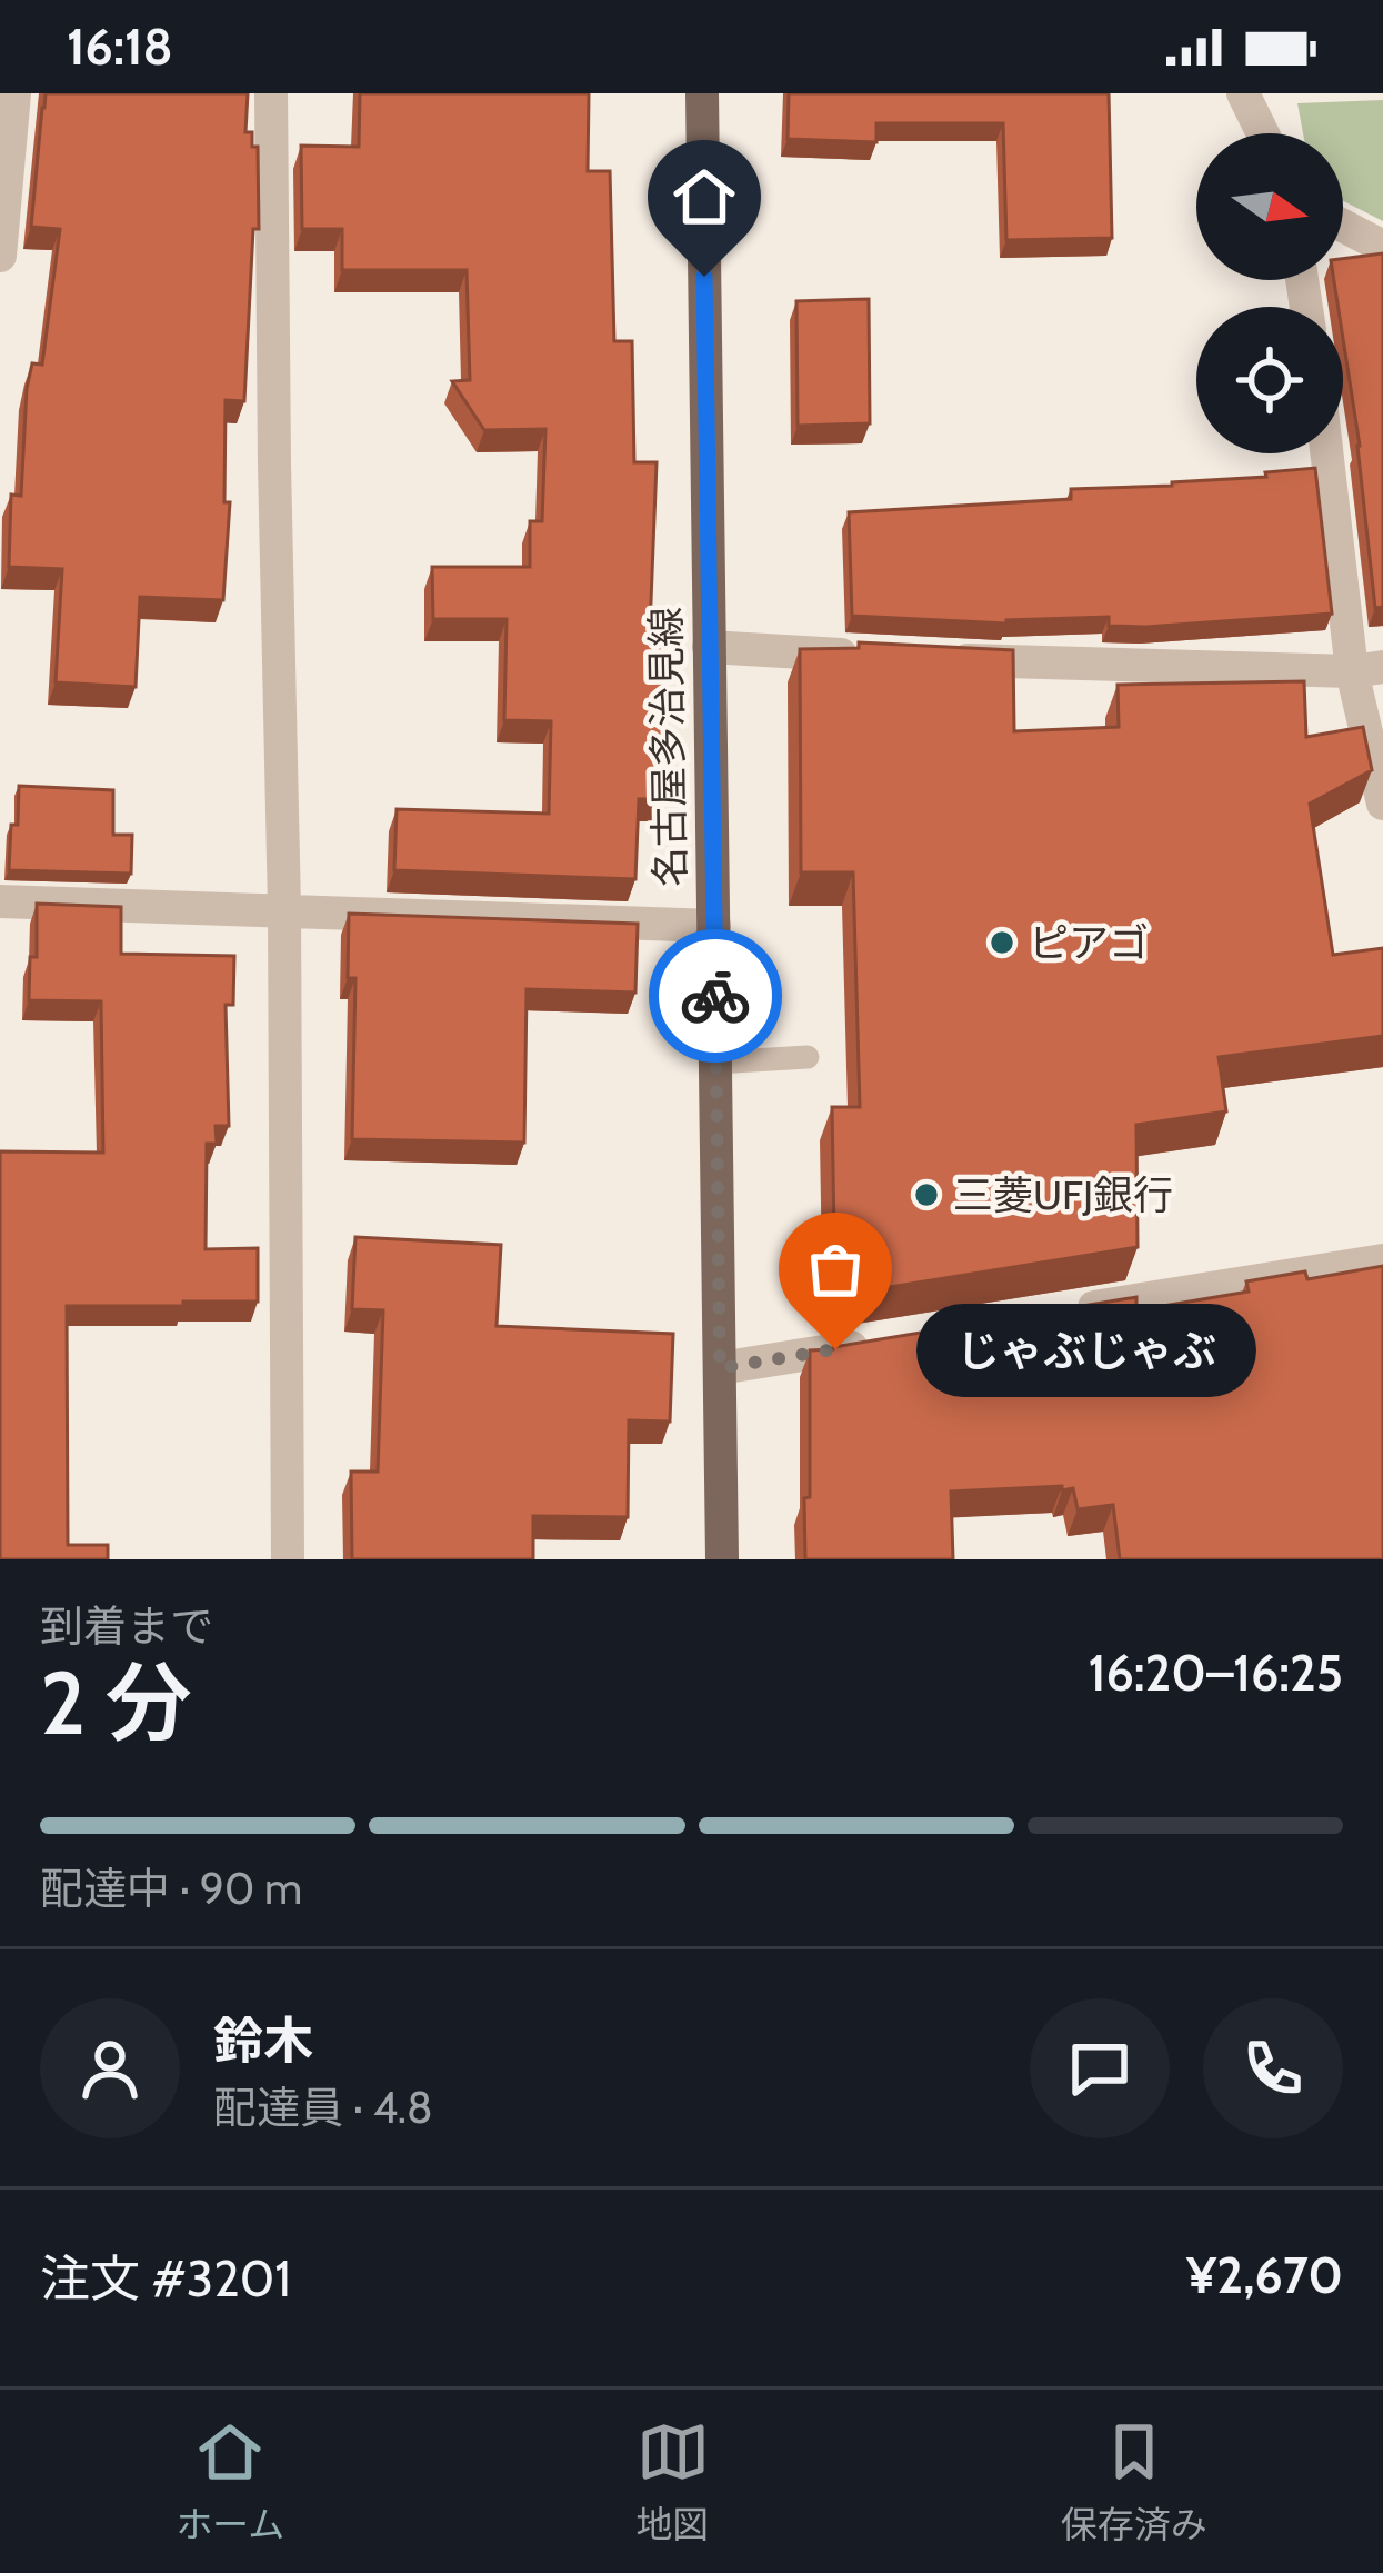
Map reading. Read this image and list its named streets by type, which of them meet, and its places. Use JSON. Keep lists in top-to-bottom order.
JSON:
{
  "streets": {
    "main road": ["名古屋多治見線"]
  },
  "places": ["ピアゴ", "三菱UFJ銀行", "じゃぶじゃぶ"],
  "north": "right",
  "page": {
    "status": "16:18",
    "bubble": "じゃぶじゃぶ",
    "heading": ["2 分", "到着まで", "16:20–16:25"],
    "panel": [
      "鈴木",
      "配達員 · 4.8",
      "注文 #3201",
      "¥2,670"
    ],
    "bar": "配達中 · 90 m",
    "tabs": ["ホーム", "地図", "保存済み"]
  }
}
